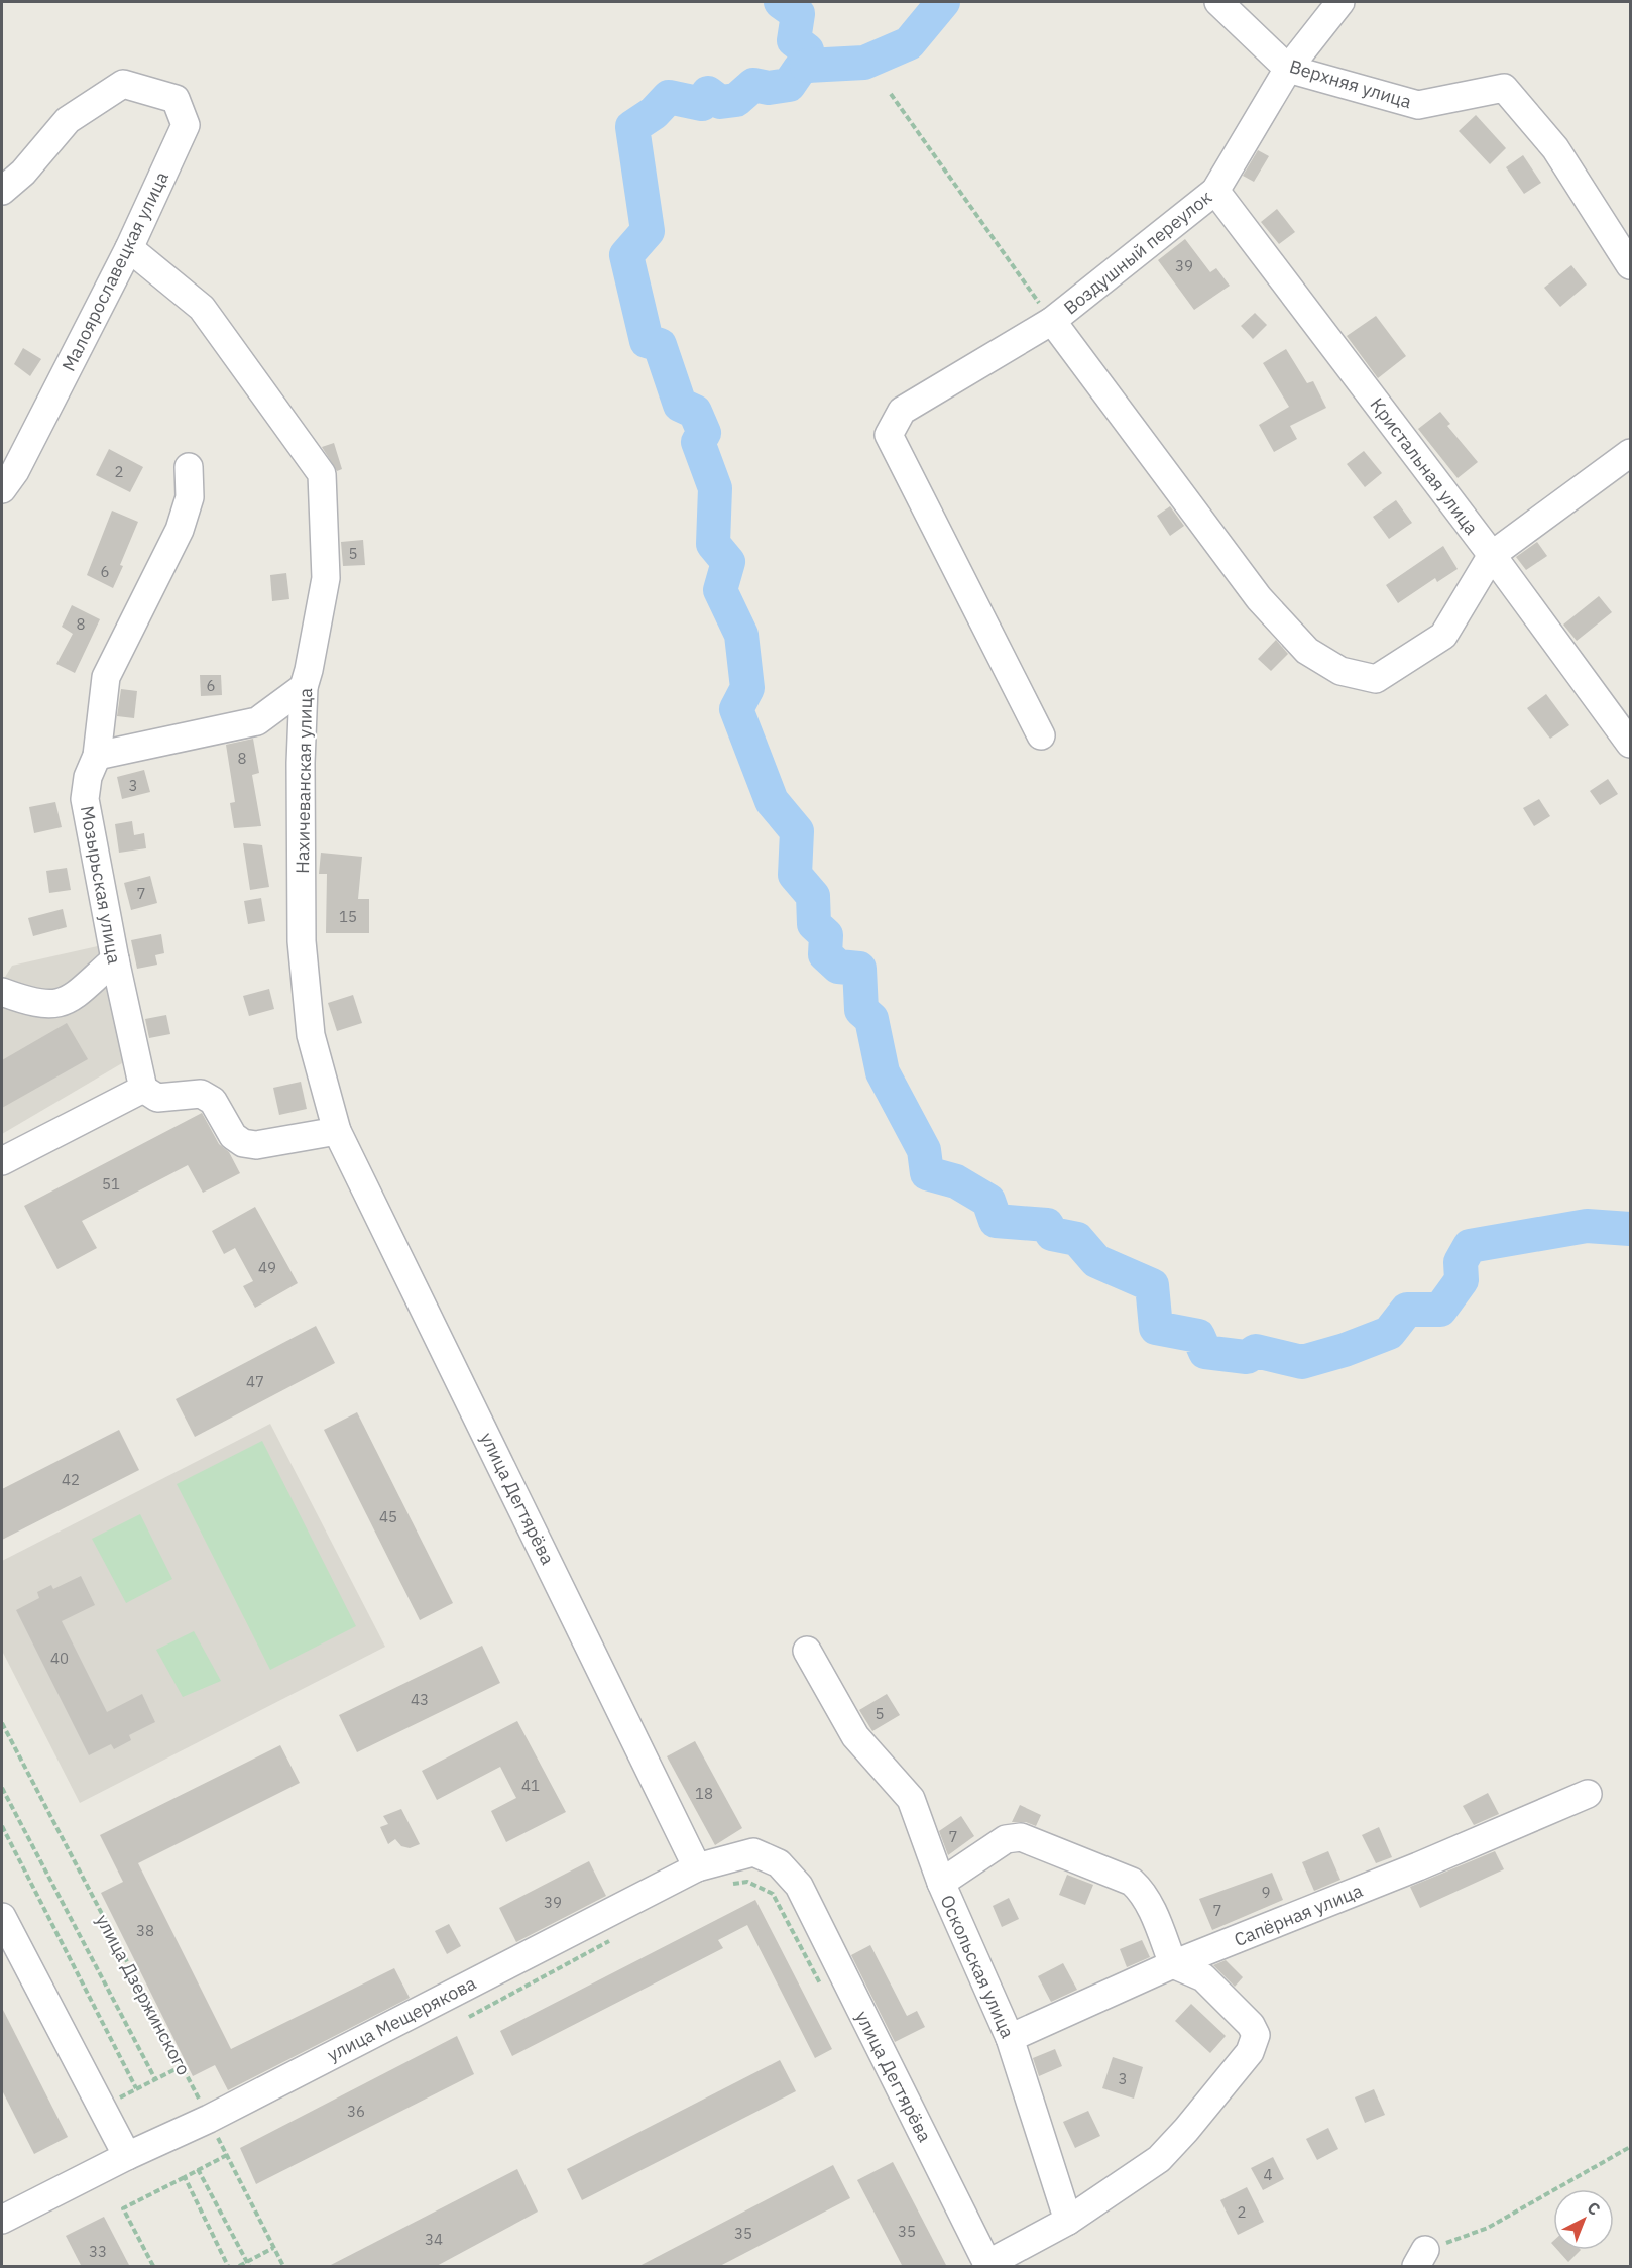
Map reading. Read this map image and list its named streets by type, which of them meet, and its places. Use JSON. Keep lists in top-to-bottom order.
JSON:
{
  "streets": {
    "street": [
      "Верхняя улица",
      "Воздушный переулок",
      "Малоярославецкая улица",
      "Кристальная улица",
      "Нахичеванская улица",
      "Мозырьская улица",
      "улица Дегтярёва",
      "Сапёрная улица",
      "Оскольская улица",
      "улица Мещерякова"
    ],
    "path": ["улица Дзержинского"]
  },
  "crossings": [
    ["Верхняя улица", "Воздушный переулок"],
    ["Воздушный переулок", "Кристальная улица"],
    ["Малоярославецкая улица", "Нахичеванская улица"],
    ["Нахичеванская улица", "улица Дегтярёва"],
    ["улица Дегтярёва", "улица Мещерякова"],
    ["Сапёрная улица", "Оскольская улица"],
    ["улица Дзержинского", "улица Мещерякова"]
  ],
  "house_numbers": [
    "39",
    "2",
    "5",
    "6",
    "8",
    "6",
    "8",
    "3",
    "7",
    "15",
    "51",
    "49",
    "47",
    "42",
    "45",
    "40",
    "43",
    "5",
    "41",
    "18",
    "7",
    "9",
    "39",
    "7",
    "38",
    "3",
    "36",
    "4",
    "2",
    "35",
    "35",
    "34",
    "33"
  ],
  "north": "top right"
}
